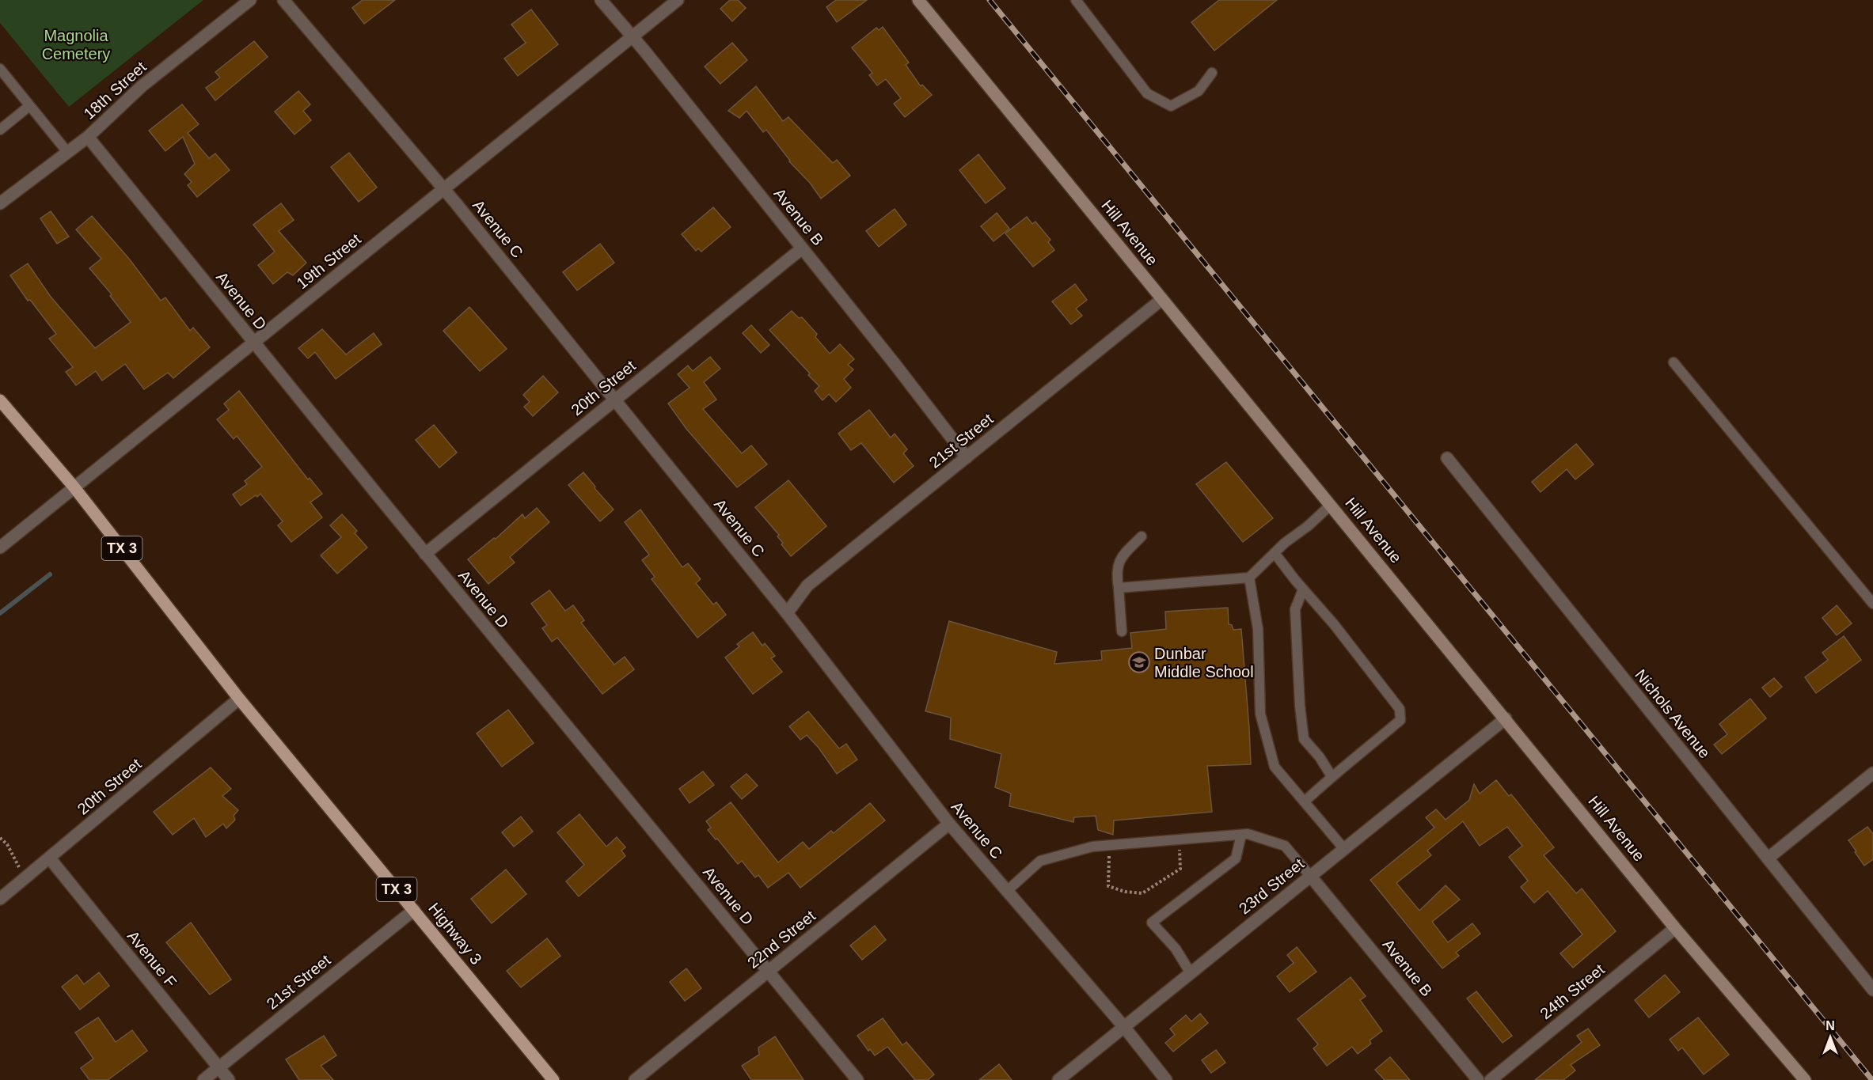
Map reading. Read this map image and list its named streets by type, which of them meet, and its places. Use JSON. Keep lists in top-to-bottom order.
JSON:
{
  "streets": {
    "main road": ["TX 3", "Highway 3"],
    "street": [
      "18th Street",
      "Avenue B",
      "Avenue C",
      "Hill Avenue",
      "19th Street",
      "Avenue D",
      "20th Street",
      "21st Street",
      "Nichols Avenue",
      "23rd Street",
      "22nd Street",
      "Avenue F",
      "24th Street"
    ]
  },
  "crossings": [
    ["18th Street", "Avenue D"],
    ["Avenue B", "19th Street"],
    ["Avenue B", "20th Street"],
    ["Avenue B", "21st Street"],
    ["Avenue B", "23rd Street"],
    ["Avenue C", "19th Street"],
    ["Avenue C", "20th Street"],
    ["Avenue C", "21st Street"],
    ["Avenue C", "23rd Street"],
    ["Avenue C", "22nd Street"],
    ["Hill Avenue", "21st Street"],
    ["Hill Avenue", "23rd Street"],
    ["Hill Avenue", "24th Street"],
    ["19th Street", "Avenue D"],
    ["19th Street", "TX 3"],
    ["Avenue D", "20th Street"],
    ["Avenue D", "22nd Street"],
    ["20th Street", "TX 3"],
    ["20th Street", "Highway 3"],
    ["20th Street", "Avenue F"],
    ["21st Street", "Highway 3"],
    ["21st Street", "Avenue F"],
    ["TX 3", "Highway 3"]
  ],
  "parks": ["Magnolia Cemetery"],
  "places": {
    "school or university": ["Dunbar Middle School"]
  },
  "north": "top"
}
